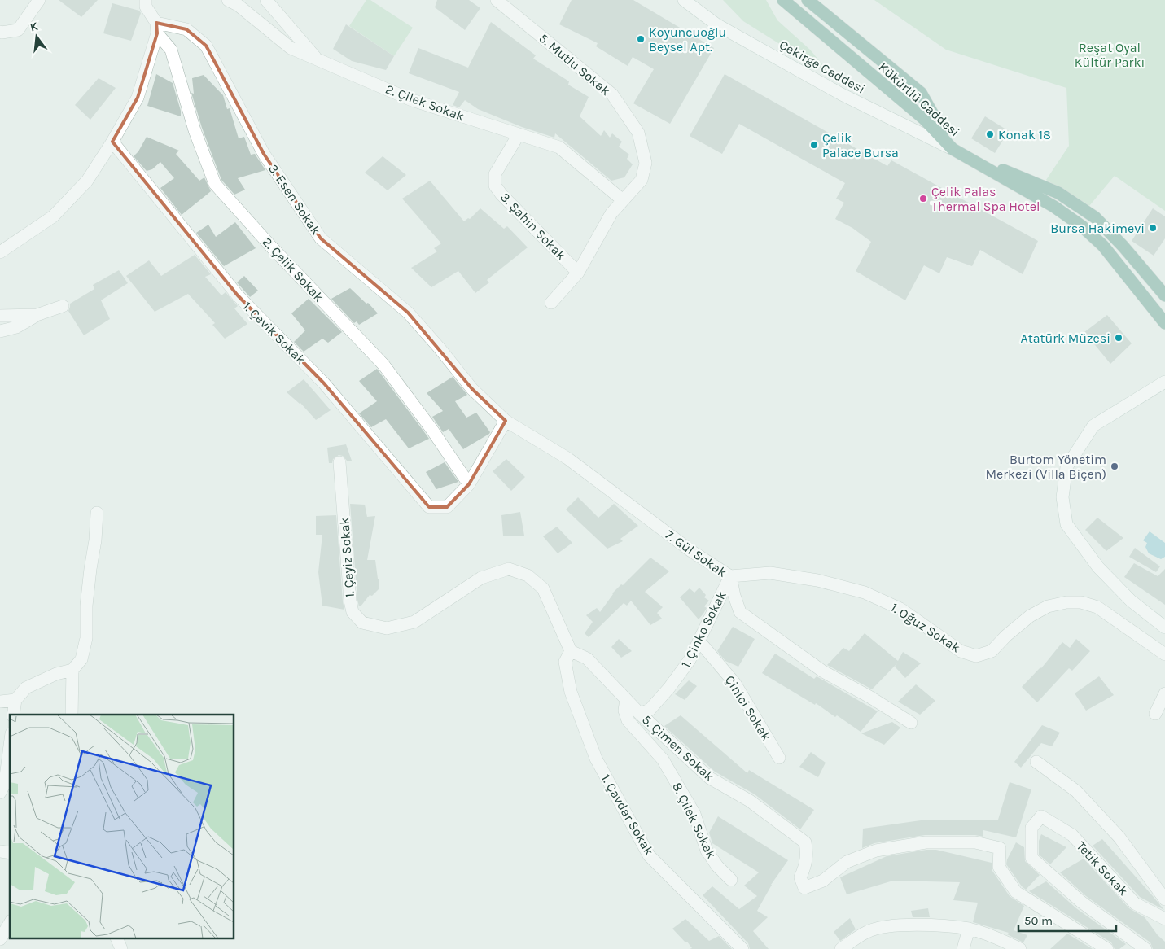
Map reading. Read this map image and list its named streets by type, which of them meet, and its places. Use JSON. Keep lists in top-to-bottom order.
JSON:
{
  "streets": {
    "main road": ["Çekirge Caddesi", "Kükürtlü Caddesi"],
    "street": [
      "5. Mutlu Sokak",
      "2. Çilek Sokak",
      "3. Esen Sokak",
      "3. Şahin Sokak",
      "2. Çelik Sokak",
      "1. Çevik Sokak",
      "7. Gül Sokak",
      "1. Çeyiz Sokak",
      "1. Oğuz Sokak",
      "1. Çinko Sokak",
      "Çinici Sokak",
      "5. Çimen Sokak",
      "1. Çavdar Sokak",
      "8. Çilek Sokak",
      "Tetik Sokak"
    ]
  },
  "crossings": [
    ["5. Mutlu Sokak", "2. Çilek Sokak"],
    ["5. Mutlu Sokak", "3. Şahin Sokak"],
    ["Çekirge Caddesi", "Kükürtlü Caddesi"],
    ["2. Çilek Sokak", "3. Şahin Sokak"],
    ["3. Esen Sokak", "2. Çelik Sokak"],
    ["3. Esen Sokak", "7. Gül Sokak"],
    ["2. Çelik Sokak", "1. Çevik Sokak"],
    ["7. Gül Sokak", "1. Oğuz Sokak"],
    ["7. Gül Sokak", "1. Çinko Sokak"],
    ["1. Çeyiz Sokak", "5. Çimen Sokak"],
    ["1. Çeyiz Sokak", "1. Çavdar Sokak"],
    ["1. Oğuz Sokak", "1. Çinko Sokak"],
    ["1. Çinko Sokak", "Çinici Sokak"],
    ["1. Çinko Sokak", "5. Çimen Sokak"],
    ["5. Çimen Sokak", "1. Çavdar Sokak"],
    ["5. Çimen Sokak", "8. Çilek Sokak"]
  ],
  "parks": ["Reşat Oyal Kültür Parkı"],
  "places": [
    "Koyuncuoğlu Beysel Apt.",
    "Konak 18",
    "Çelik Palace Bursa",
    "Çelik Palas Thermal Spa Hotel",
    "Bursa Hakimevi",
    "Atatürk Müzesi",
    "Burtom Yönetim Merkezi (Villa Biçen)"
  ],
  "scale_bar": "50 m",
  "north": "top"
}
